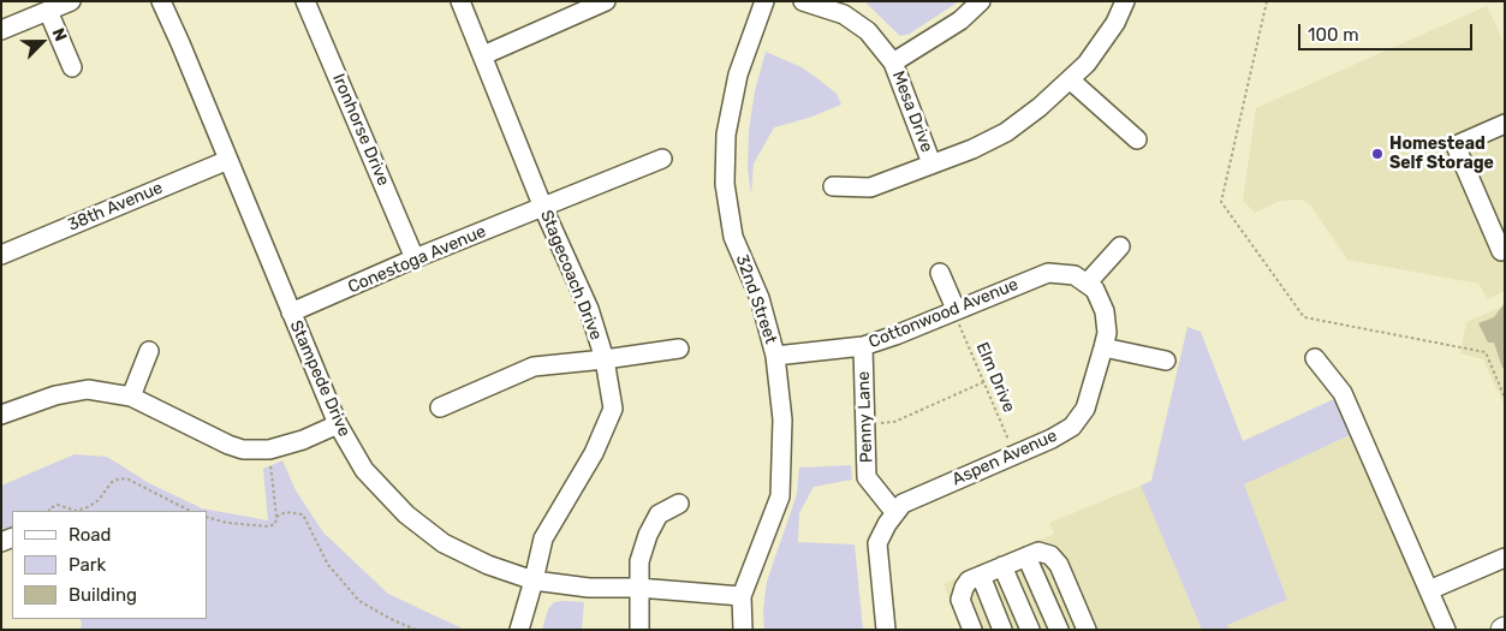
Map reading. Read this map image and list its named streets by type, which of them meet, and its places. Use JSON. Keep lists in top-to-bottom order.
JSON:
{
  "streets": {
    "street": [
      "Mesa Drive",
      "Ironhorse Drive",
      "38th Avenue",
      "Conestoga Avenue",
      "Stagecoach Drive",
      "32nd Street",
      "Cottonwood Avenue",
      "Stampede Drive",
      "Penny Lane",
      "Aspen Avenue"
    ],
    "path": ["Elm Drive"]
  },
  "crossings": [
    ["Ironhorse Drive", "Conestoga Avenue"],
    ["38th Avenue", "Stampede Drive"],
    ["Conestoga Avenue", "Stagecoach Drive"],
    ["Conestoga Avenue", "Stampede Drive"],
    ["Stagecoach Drive", "Stampede Drive"],
    ["32nd Street", "Cottonwood Avenue"],
    ["32nd Street", "Stampede Drive"],
    ["Cottonwood Avenue", "Elm Drive"],
    ["Cottonwood Avenue", "Penny Lane"],
    ["Cottonwood Avenue", "Aspen Avenue"],
    ["Elm Drive", "Aspen Avenue"],
    ["Penny Lane", "Aspen Avenue"]
  ],
  "places": ["Homestead Self Storage"],
  "legend": ["Road", "Park", "Building"],
  "scale_bar": "100 m",
  "north": "top right"
}
